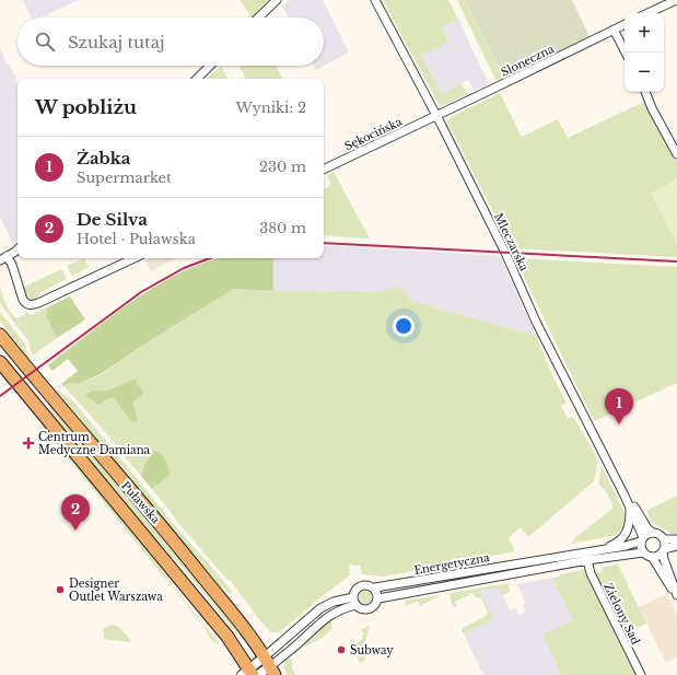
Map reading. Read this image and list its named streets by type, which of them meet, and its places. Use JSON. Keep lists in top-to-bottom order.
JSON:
{
  "streets": {
    "main road": ["Puławska"],
    "street": [
      "Słoneczna",
      "Sękocińska",
      "Mleczarska",
      "Energetyczna",
      "Zielony Sad"
    ]
  },
  "crossings": [
    ["Słoneczna", "Sękocińska"],
    ["Słoneczna", "Mleczarska"],
    ["Sękocińska", "Mleczarska"],
    ["Mleczarska", "Energetyczna"],
    ["Energetyczna", "Zielony Sad"]
  ],
  "places": {
    "health": ["Centrum Medyczne Damiana"],
    "other": ["Designer Outlet Warszawa", "Subway"]
  },
  "page": {
    "map_buttons": ["+", "−"],
    "search": "Szukaj tutaj",
    "heading": ["W pobliżu", "Wyniki: 2"],
    "list": [
      {
        "mark": "1",
        "name": "Żabka",
        "note": "Supermarket",
        "value": "230 m"
      },
      {
        "mark": "2",
        "name": "De Silva",
        "note": "Hotel · Puławska",
        "value": "380 m"
      }
    ],
    "pins": ["1", "2"]
  }
}
